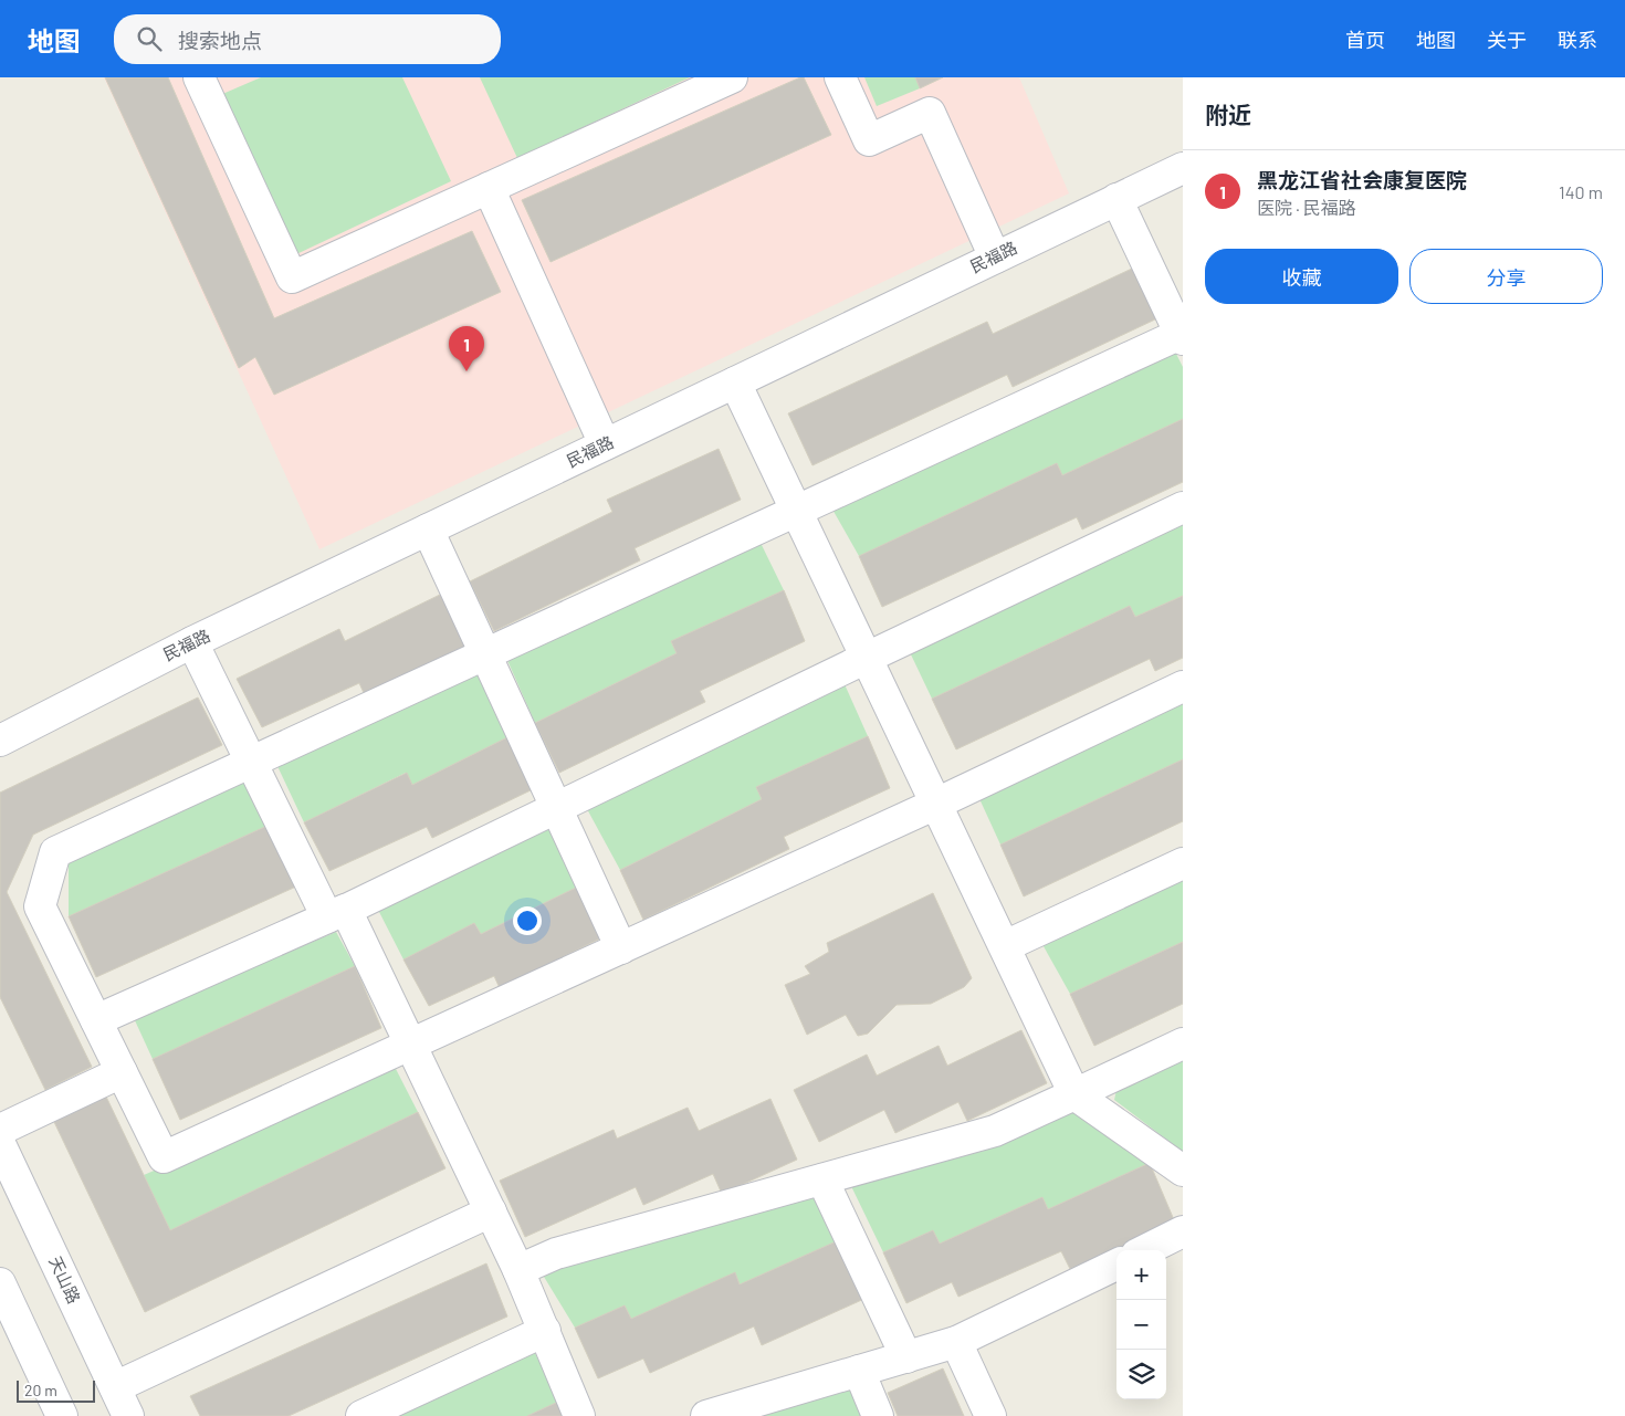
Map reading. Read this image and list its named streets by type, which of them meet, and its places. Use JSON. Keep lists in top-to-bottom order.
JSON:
{
  "streets": {
    "street": ["民福路", "天山路"]
  },
  "scale_bar": "20 m",
  "page": {
    "header": "地图",
    "search": "搜索地点",
    "nav": [
      "首页",
      "地图",
      "关于",
      "联系"
    ],
    "heading": "附近",
    "list": [
      {
        "mark": "1",
        "name": "黑龙江省社会康复医院",
        "note": "医院 · 民福路",
        "value": "140 m"
      }
    ],
    "buttons": ["收藏", "分享"],
    "pins": "1",
    "map_buttons": ["+", "−"],
    "scale": "20 m"
  }
}
